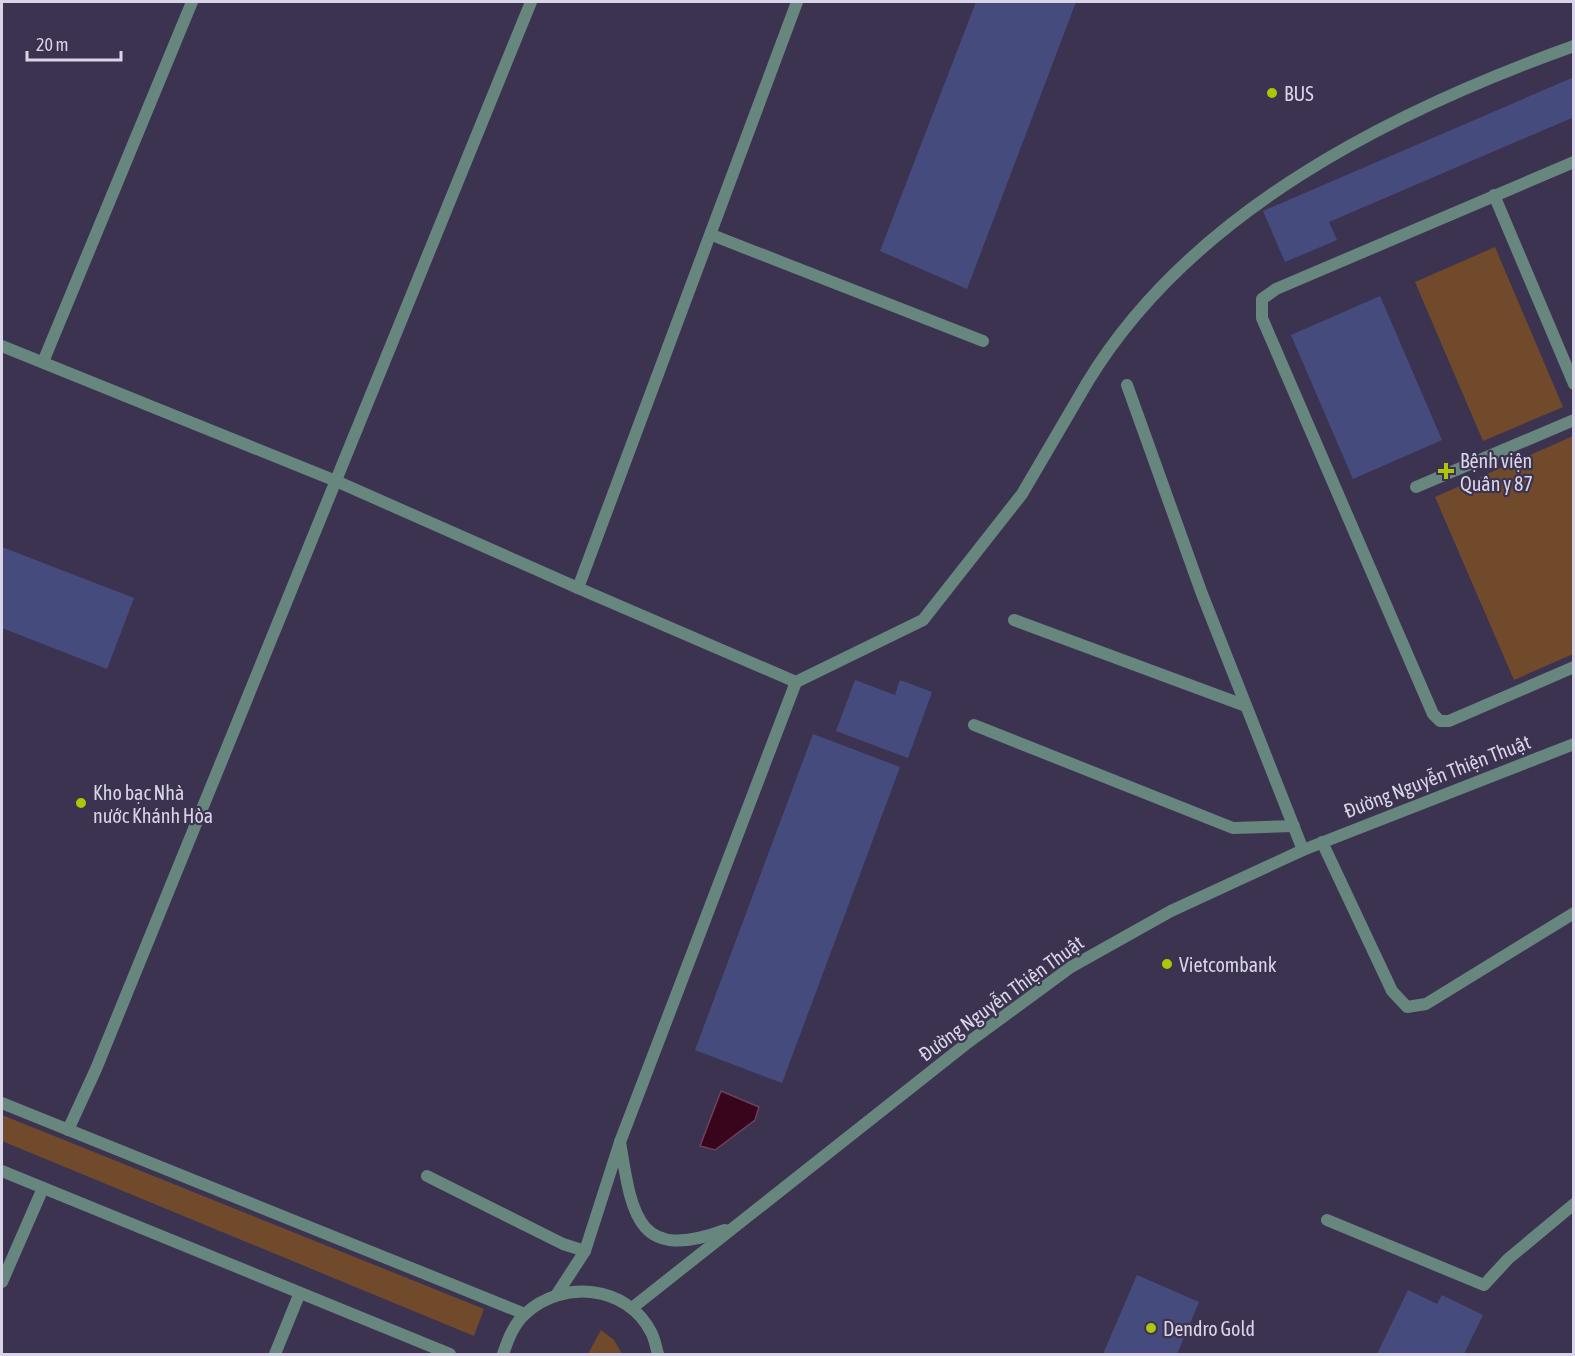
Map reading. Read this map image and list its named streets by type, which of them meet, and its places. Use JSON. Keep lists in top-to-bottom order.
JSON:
{
  "streets": {
    "street": ["Đường Nguyễn Thiện Thuật"]
  },
  "places": {
    "other": [
      "BUS",
      "Kho bạc Nhà nước Khánh Hòa",
      "Vietcombank",
      "Dendro Gold"
    ],
    "health": ["Bệnh viện Quân y 87"]
  },
  "scale_bar": "20 m"
}
